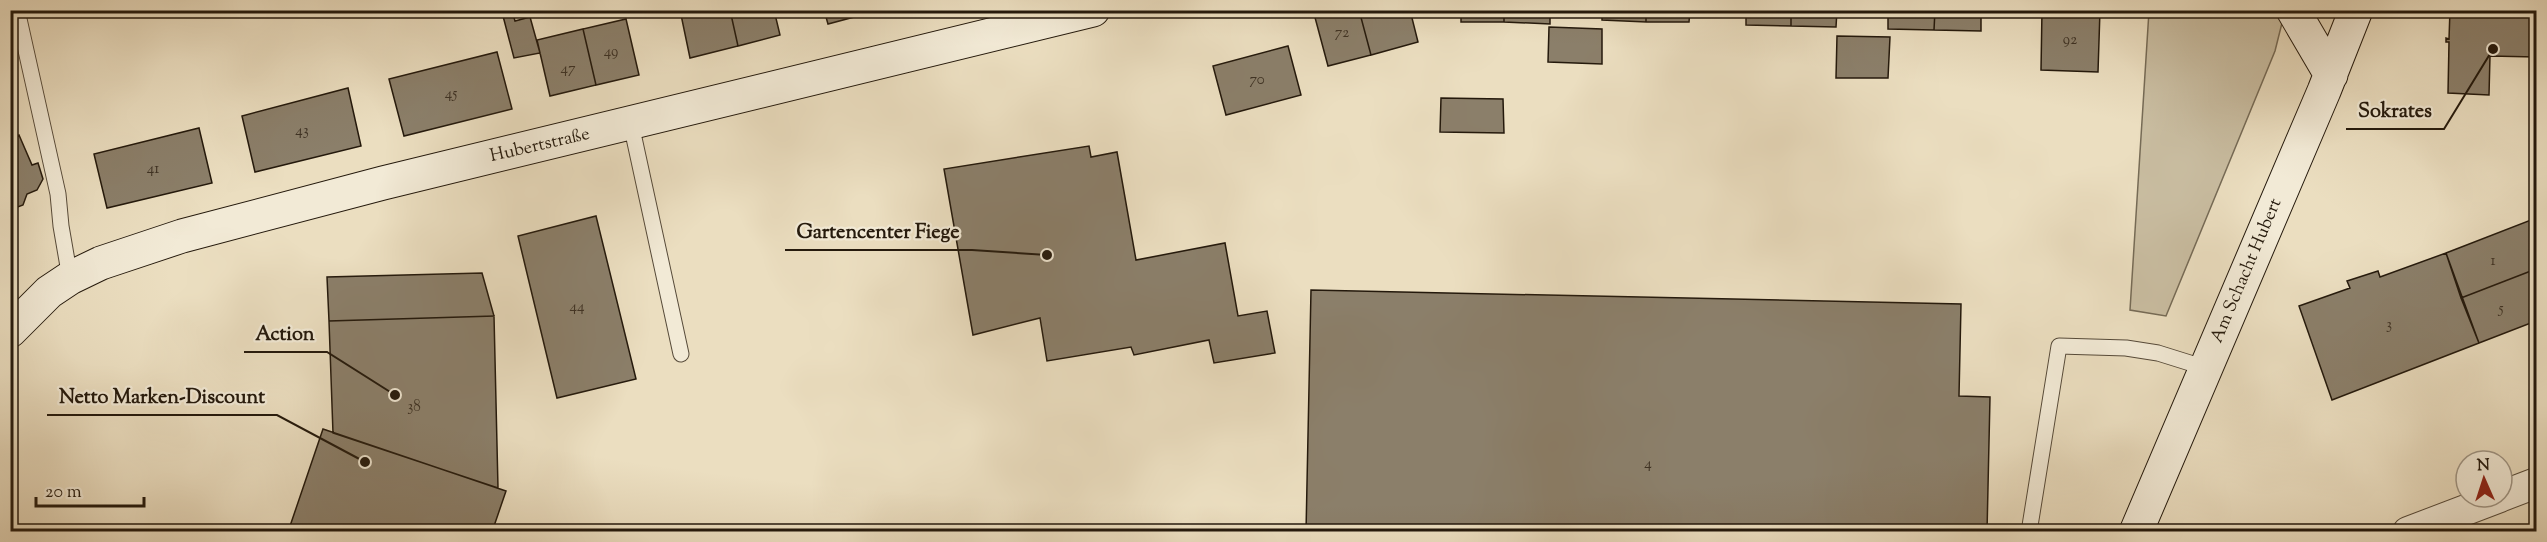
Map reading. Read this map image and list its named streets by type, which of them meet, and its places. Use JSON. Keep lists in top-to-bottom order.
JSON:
{
  "streets": {
    "street": ["Hubertstraße", "Am Schacht Hubert"]
  },
  "places": [
    "Sokrates",
    "Gartencenter Fiege",
    "Action",
    "Netto Marken-Discount"
  ],
  "house_numbers": [
    "72",
    "92",
    "49",
    "47",
    "70",
    "45",
    "43",
    "41",
    "1",
    "44",
    "5",
    "3",
    "38",
    "4"
  ],
  "scale_bar": "20 m",
  "north": "top"
}
